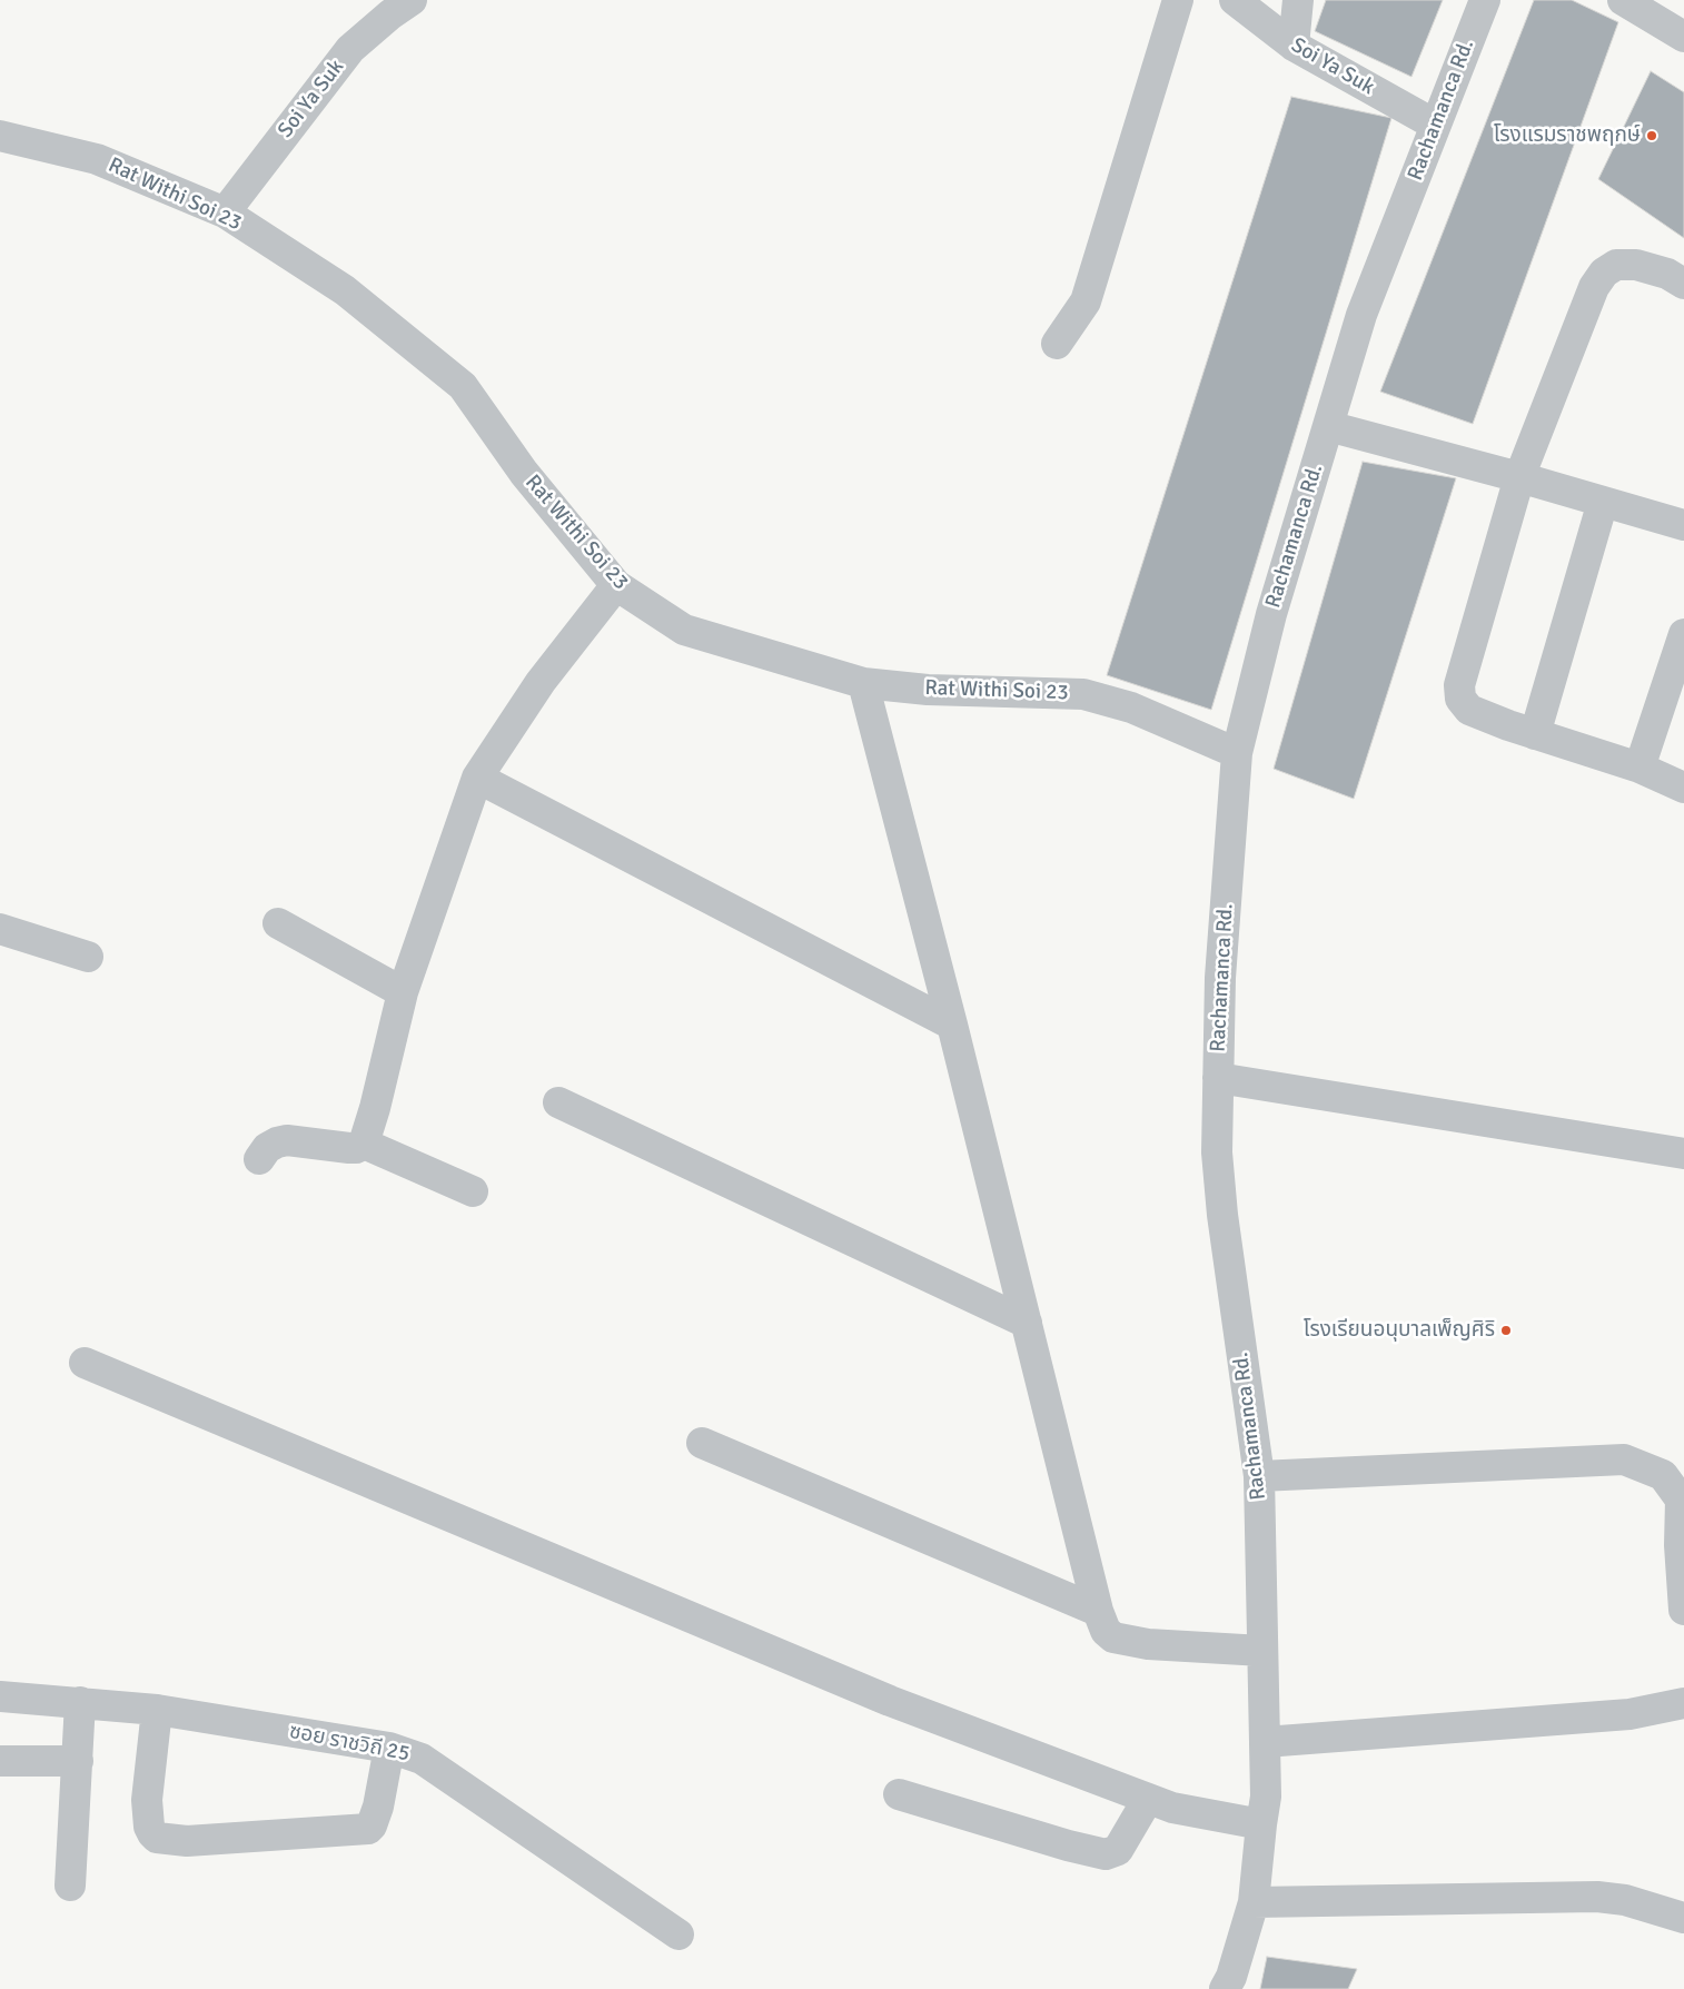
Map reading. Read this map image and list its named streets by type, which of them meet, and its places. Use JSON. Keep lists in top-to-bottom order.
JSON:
{
  "streets": {
    "street": [
      "Soi Ya Suk",
      "Rachamanca Rd.",
      "Rat Withi Soi 23",
      "ซอย ราชวิถี 25"
    ]
  },
  "crossings": [
    ["Soi Ya Suk", "Rachamanca Rd."],
    ["Soi Ya Suk", "Rat Withi Soi 23"],
    ["Rachamanca Rd.", "Rat Withi Soi 23"]
  ],
  "places": ["โรงแรมราชพฤกษ์", "โรงเรียนอนุบาลเพ็ญศิริ"]
}
